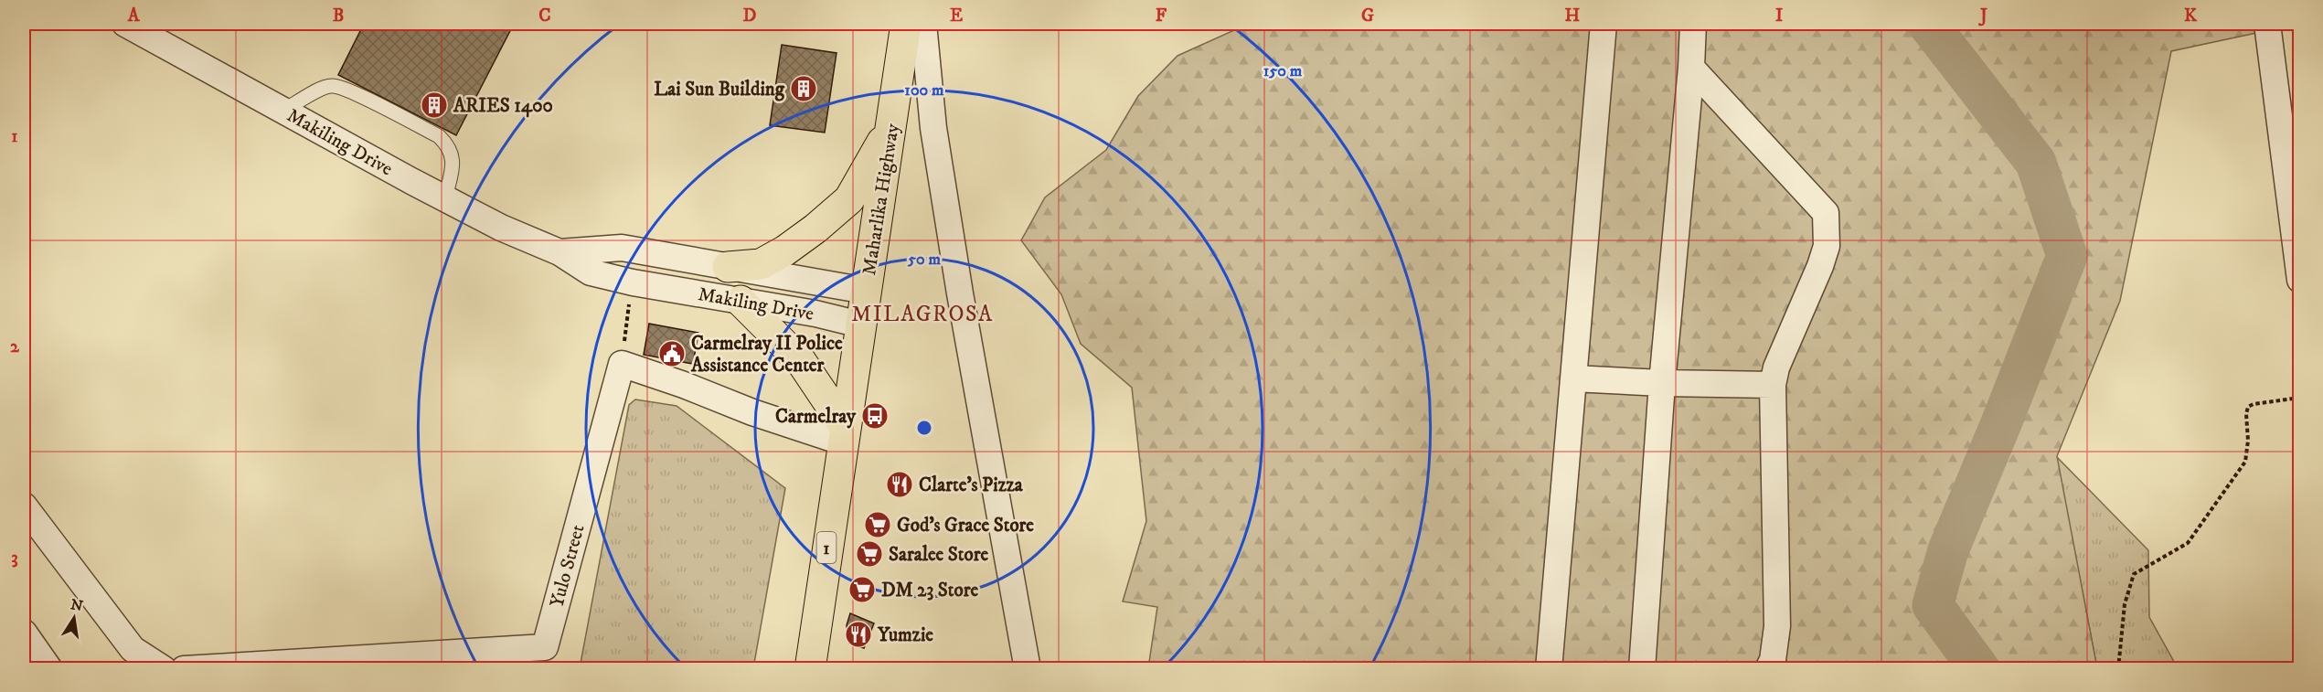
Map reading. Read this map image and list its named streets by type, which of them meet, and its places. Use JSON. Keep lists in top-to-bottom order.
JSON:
{
  "streets": {
    "highway": ["Maharlika Highway", "1"],
    "street": ["Makiling Drive", "Yulo Street"]
  },
  "crossings": [
    ["Makiling Drive", "Maharlika Highway"]
  ],
  "districts": ["MILAGROSA"],
  "places": {
    "building": ["Lai Sun Building", "ARIES 1400"],
    "public building": ["Carmelray II Police Assistance Center"],
    "bus stop": ["Carmelray"],
    "restaurant": ["Clarte's Pizza", "Yumzie"],
    "supermarket": ["God's Grace Store", "Saralee Store", "DM 23 Store"]
  },
  "north": "top",
  "grid": {
    "columns": [
      "A",
      "B",
      "C",
      "D",
      "E",
      "F",
      "G",
      "H",
      "I",
      "J",
      "K"
    ],
    "rows": ["1", "2", "3"]
  },
  "rings": ["150 m", "100 m", "50 m"]
}
